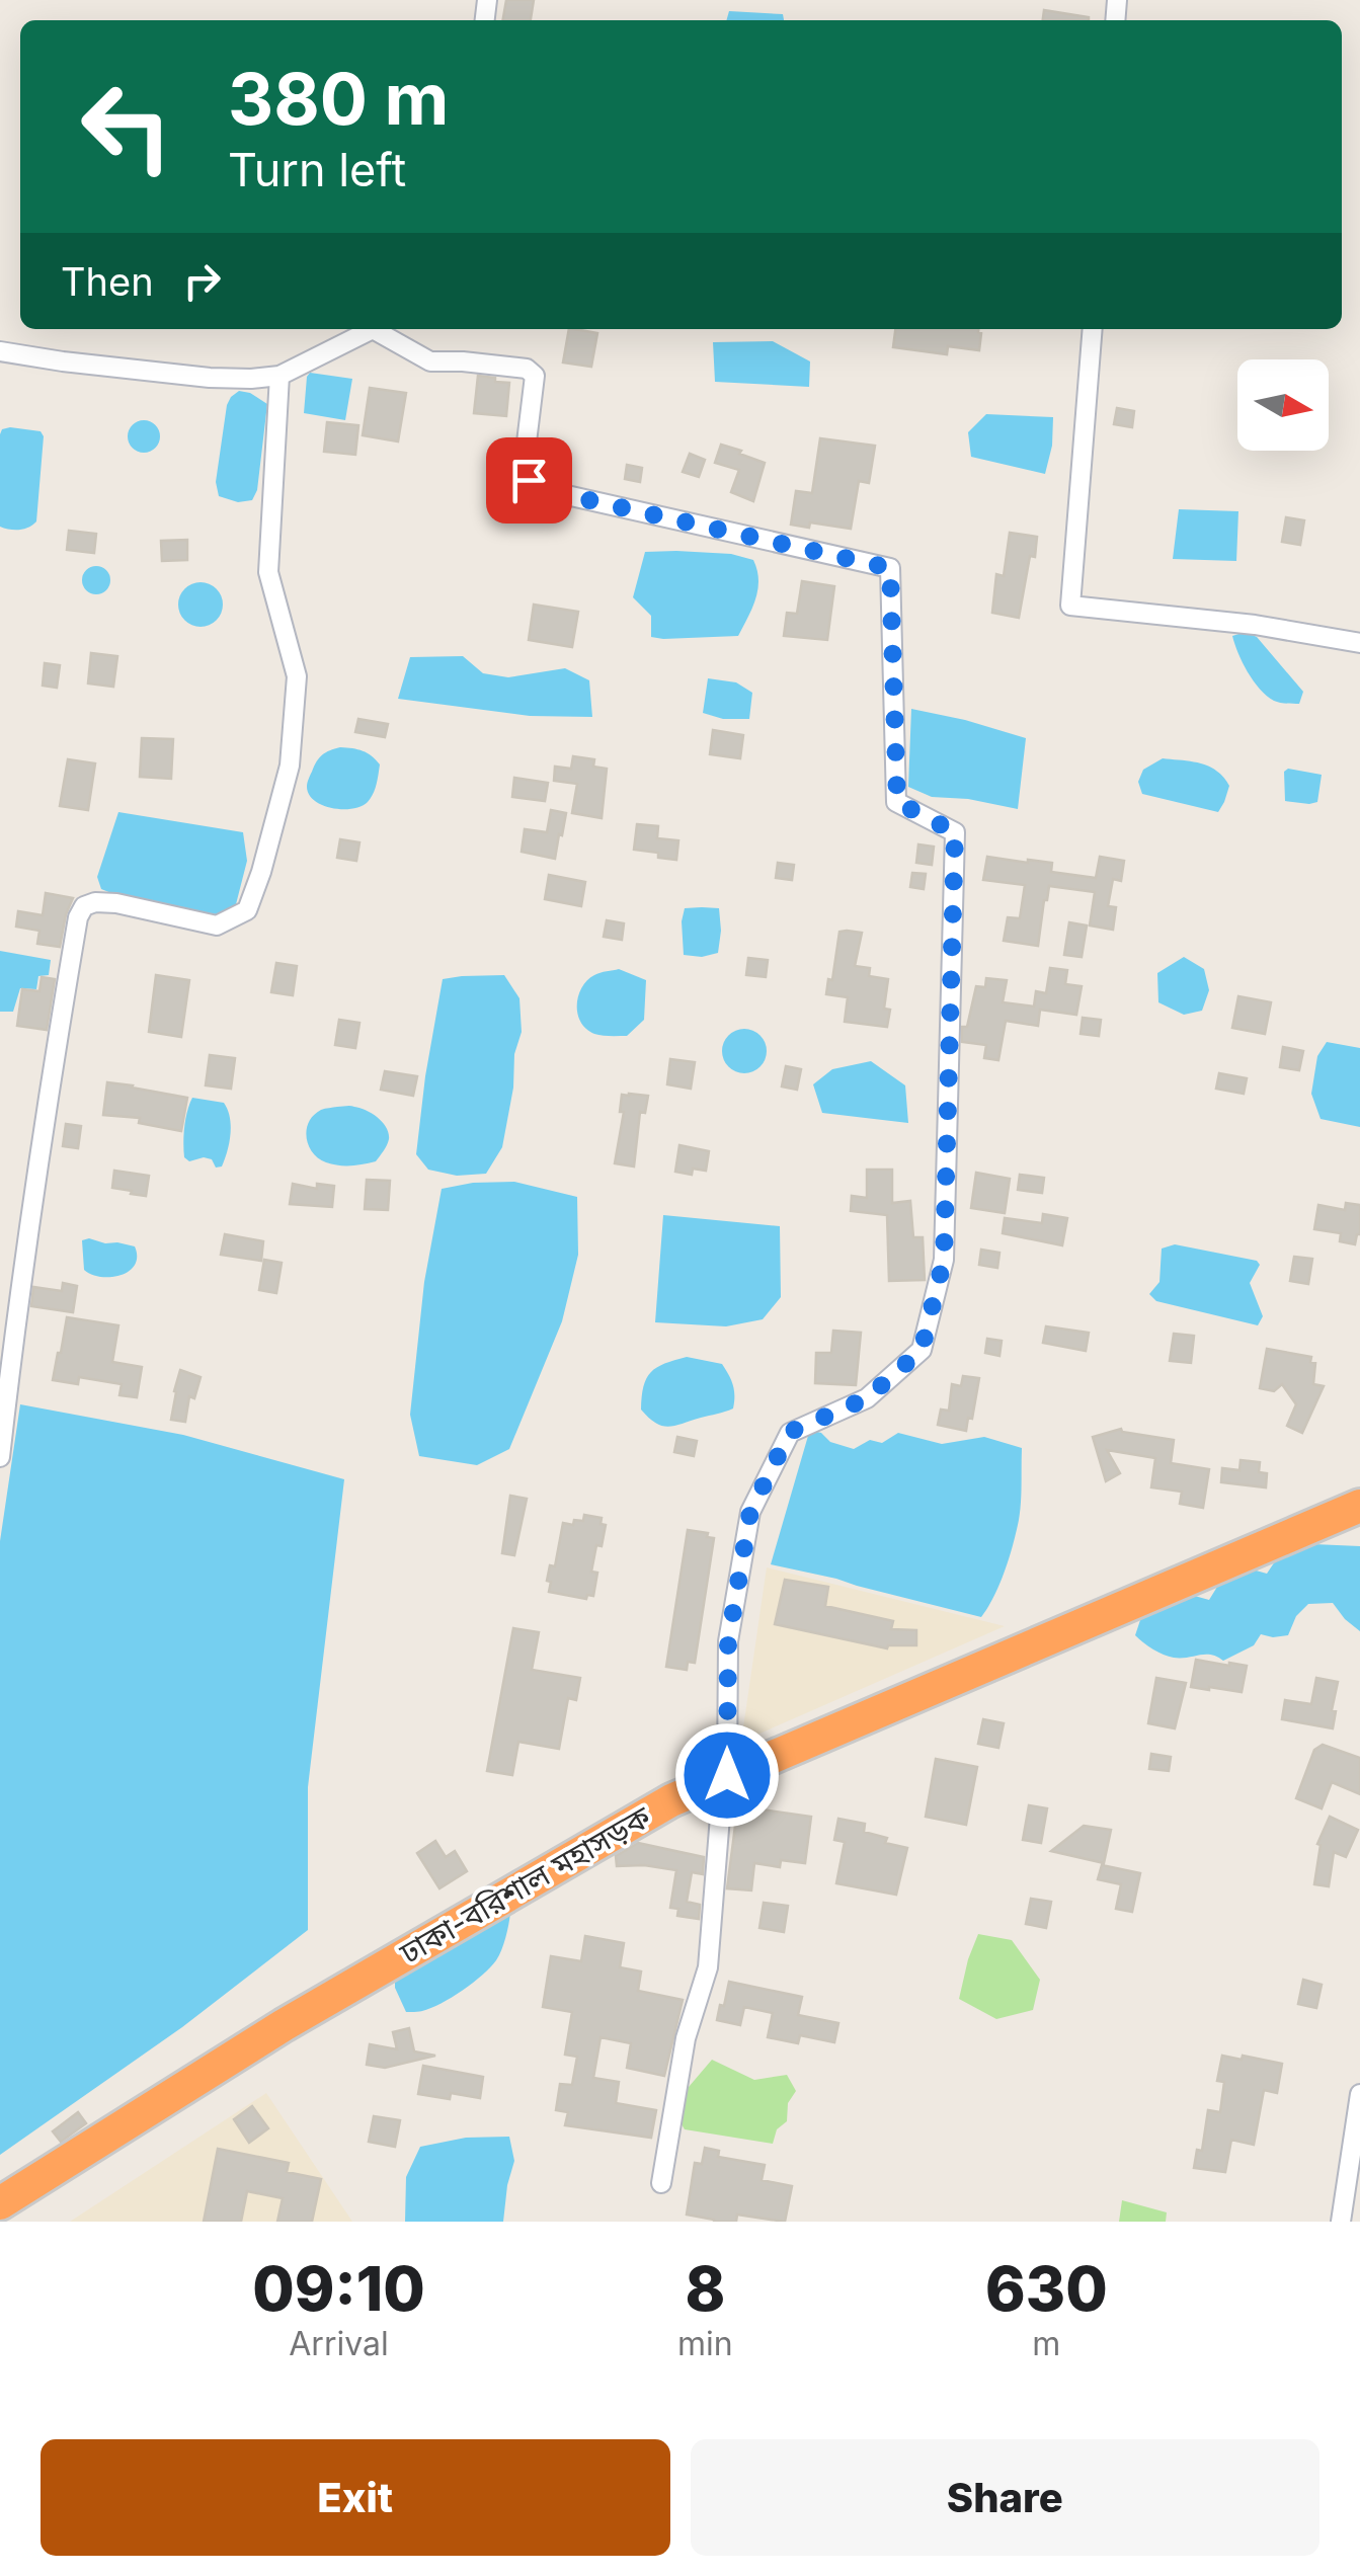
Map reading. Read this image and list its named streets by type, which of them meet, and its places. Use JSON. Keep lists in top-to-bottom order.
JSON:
{
  "streets": {
    "highway": ["ঢাকা-বরিশাল মহাসড়ক"]
  },
  "north": "right",
  "page": {
    "turn": ["380 m", "Turn left"],
    "then": "Then",
    "eta": [
      "09:10",
      "Arrival",
      "8",
      "min",
      "630",
      "m"
    ],
    "buttons": ["Exit", "Share"]
  }
}
